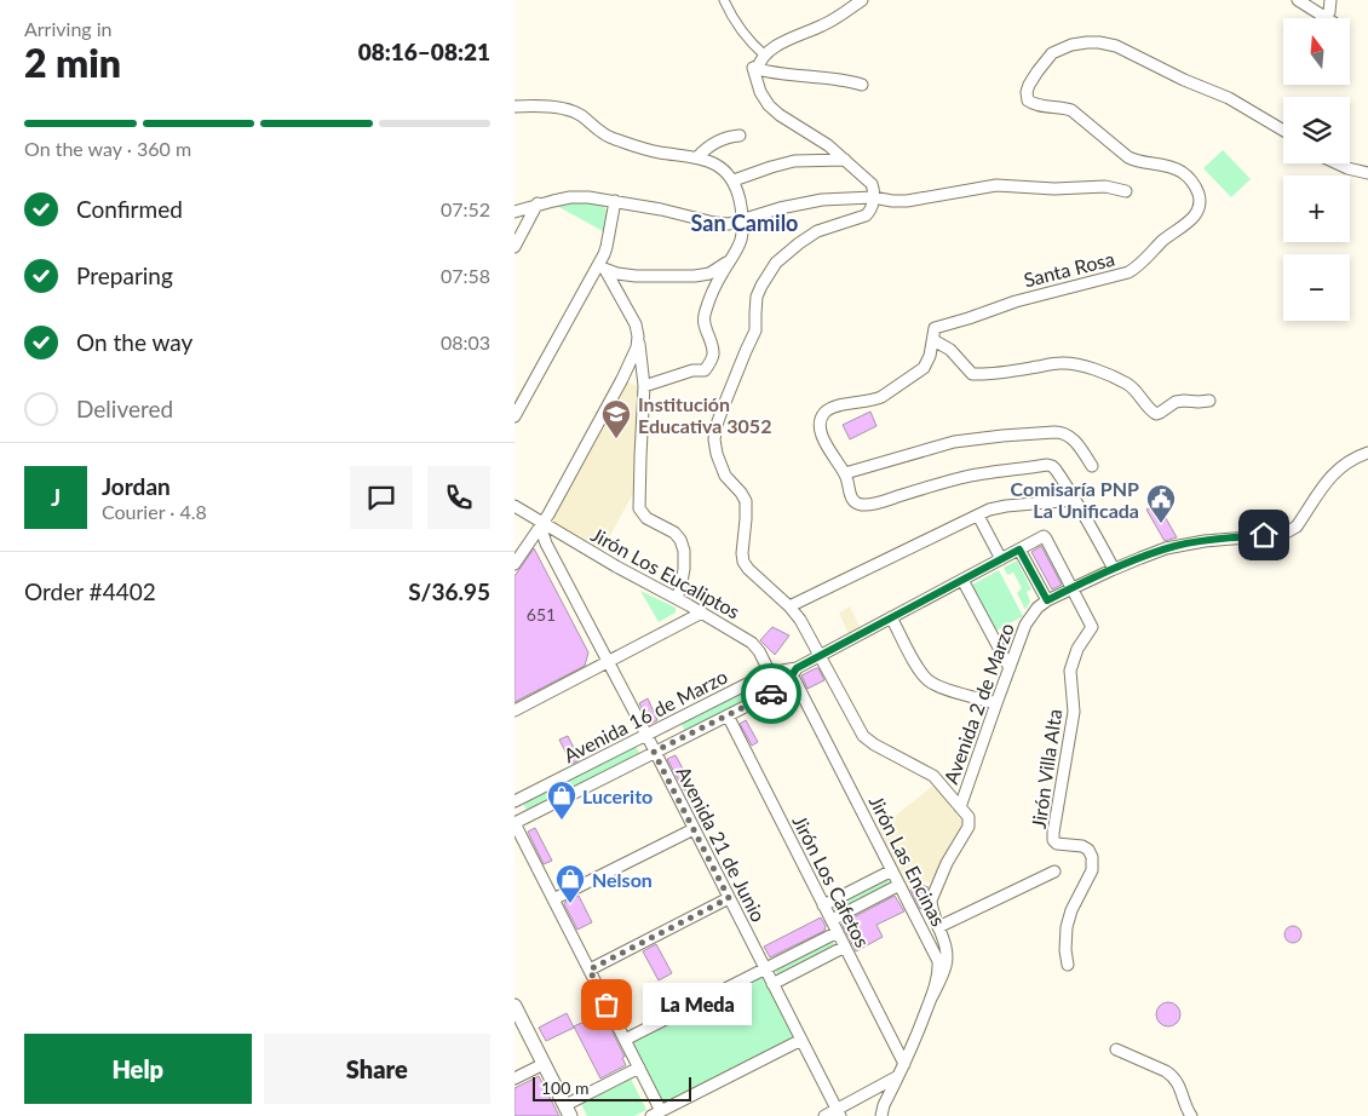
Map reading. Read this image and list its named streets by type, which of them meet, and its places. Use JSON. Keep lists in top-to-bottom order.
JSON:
{
  "streets": {
    "street": [
      "Santa Rosa",
      "Jirón Los Eucaliptos",
      "Avenida 2 de Marzo",
      "Avenida 16 de Marzo",
      "Jirón Villa Alta",
      "Avenida 21 de Junio",
      "Jirón Las Encinas",
      "Jirón Los Cafetos"
    ]
  },
  "crossings": [
    ["Jirón Los Eucaliptos", "Avenida 16 de Marzo"],
    ["Jirón Los Eucaliptos", "Avenida 21 de Junio"],
    ["Avenida 2 de Marzo", "Jirón Villa Alta"],
    ["Avenida 2 de Marzo", "Jirón Las Encinas"],
    ["Avenida 16 de Marzo", "Avenida 21 de Junio"],
    ["Avenida 16 de Marzo", "Jirón Las Encinas"],
    ["Avenida 16 de Marzo", "Jirón Los Cafetos"],
    ["Jirón Las Encinas", "Jirón Los Cafetos"]
  ],
  "districts": ["San Camilo"],
  "places": {
    "school or university": ["Institución Educativa 3052"],
    "public building": ["Comisaría PNP La Unificada"],
    "shop": ["Lucerito", "Nelson"],
    "other": ["La Meda"]
  },
  "house_numbers": ["651"],
  "scale_bar": "100 m",
  "north": "top",
  "page": {
    "heading": ["2 min", "Arriving in", "08:16–08:21"],
    "panel": [
      "Jordan",
      "Courier · 4.8",
      "Order #4402",
      "S/36.95"
    ],
    "map_buttons": ["+", "−"],
    "bar": "On the way · 360 m",
    "list": [
      ["Confirmed", "07:52"],
      ["Preparing", "07:58"],
      ["On the way", "08:03"],
      "Delivered"
    ],
    "round": "J",
    "bubble": "La Meda",
    "buttons": ["Help", "Share"],
    "scale": "100 m"
  }
}
